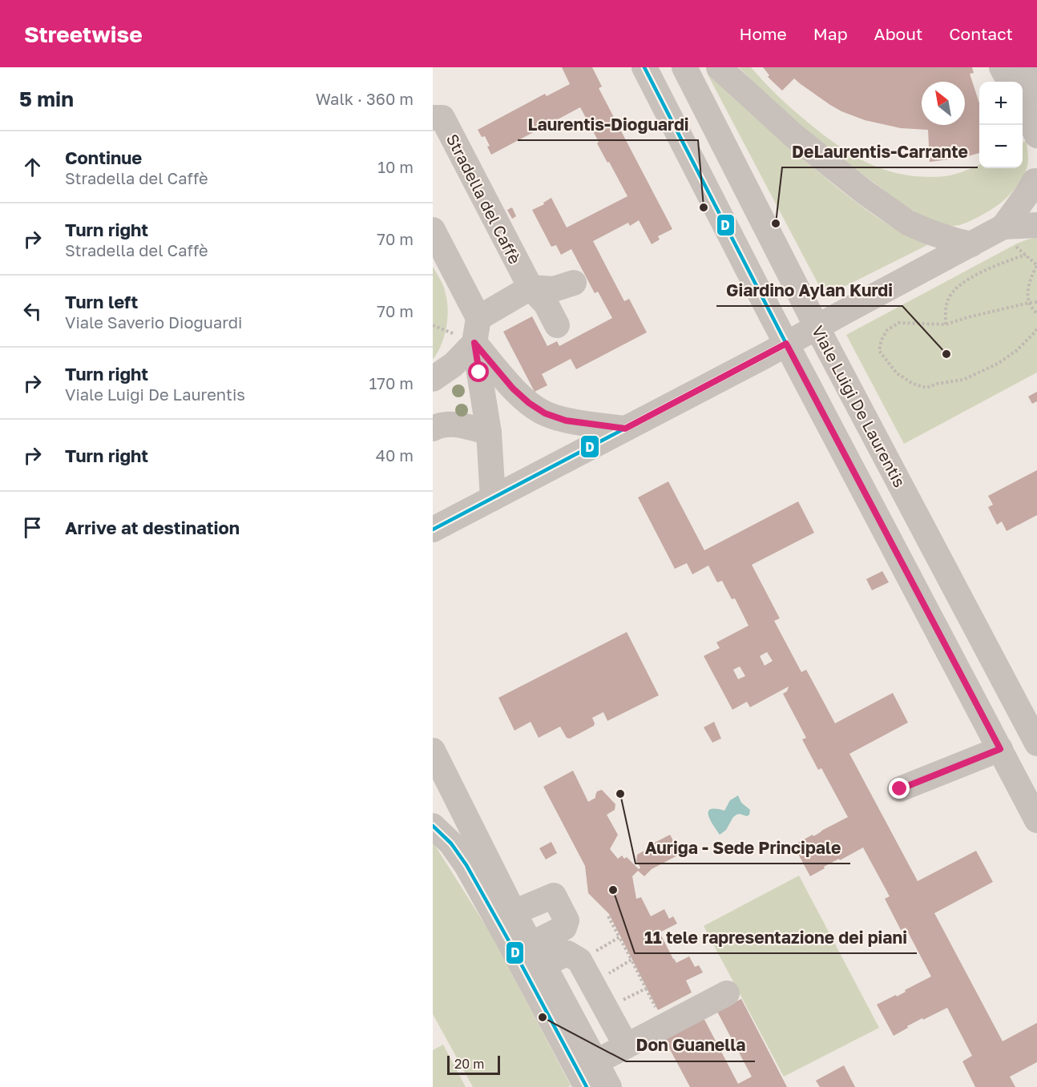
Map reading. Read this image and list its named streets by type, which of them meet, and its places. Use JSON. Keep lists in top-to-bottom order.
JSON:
{
  "streets": {
    "street": ["Stradella del Caffè", "Viale Luigi De Laurentis"]
  },
  "places": [
    "Laurentis-Dioguardi",
    "DeLaurentis-Carrante",
    "Giardino Aylan Kurdi",
    "Auriga - Sede Principale",
    "11 tele rapresentazione dei piani",
    "Don Guanella"
  ],
  "lines": ["transit line D"],
  "scale_bar": "20 m",
  "north": "top left",
  "page": {
    "header": "Streetwise",
    "nav": [
      "Home",
      "Map",
      "About",
      "Contact"
    ],
    "heading": ["5 min", "Walk · 360 m"],
    "map_buttons": ["+", "−"],
    "list": [
      ["Continue", "Stradella del Caffè", "10 m"],
      ["Turn right", "Stradella del Caffè", "70 m"],
      ["Turn left", "Viale Saverio Dioguardi", "70 m"],
      ["Turn right", "Viale Luigi De Laurentis", "170 m"],
      ["Turn right", "40 m"],
      "Arrive at destination"
    ],
    "scale": "20 m"
  }
}
